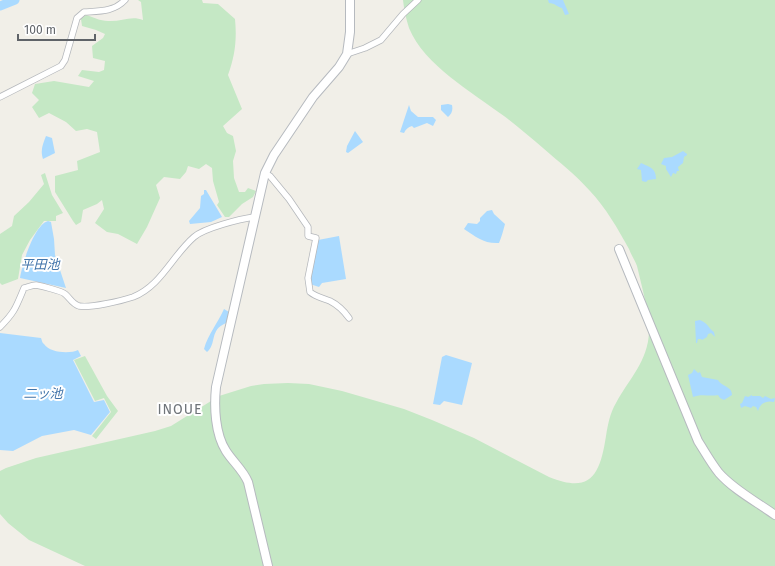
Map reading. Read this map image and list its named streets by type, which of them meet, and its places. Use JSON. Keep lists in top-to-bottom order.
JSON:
{
  "districts": ["INOUE"],
  "water": ["平田池", "二ッ池"],
  "scale_bar": "100 m"
}
